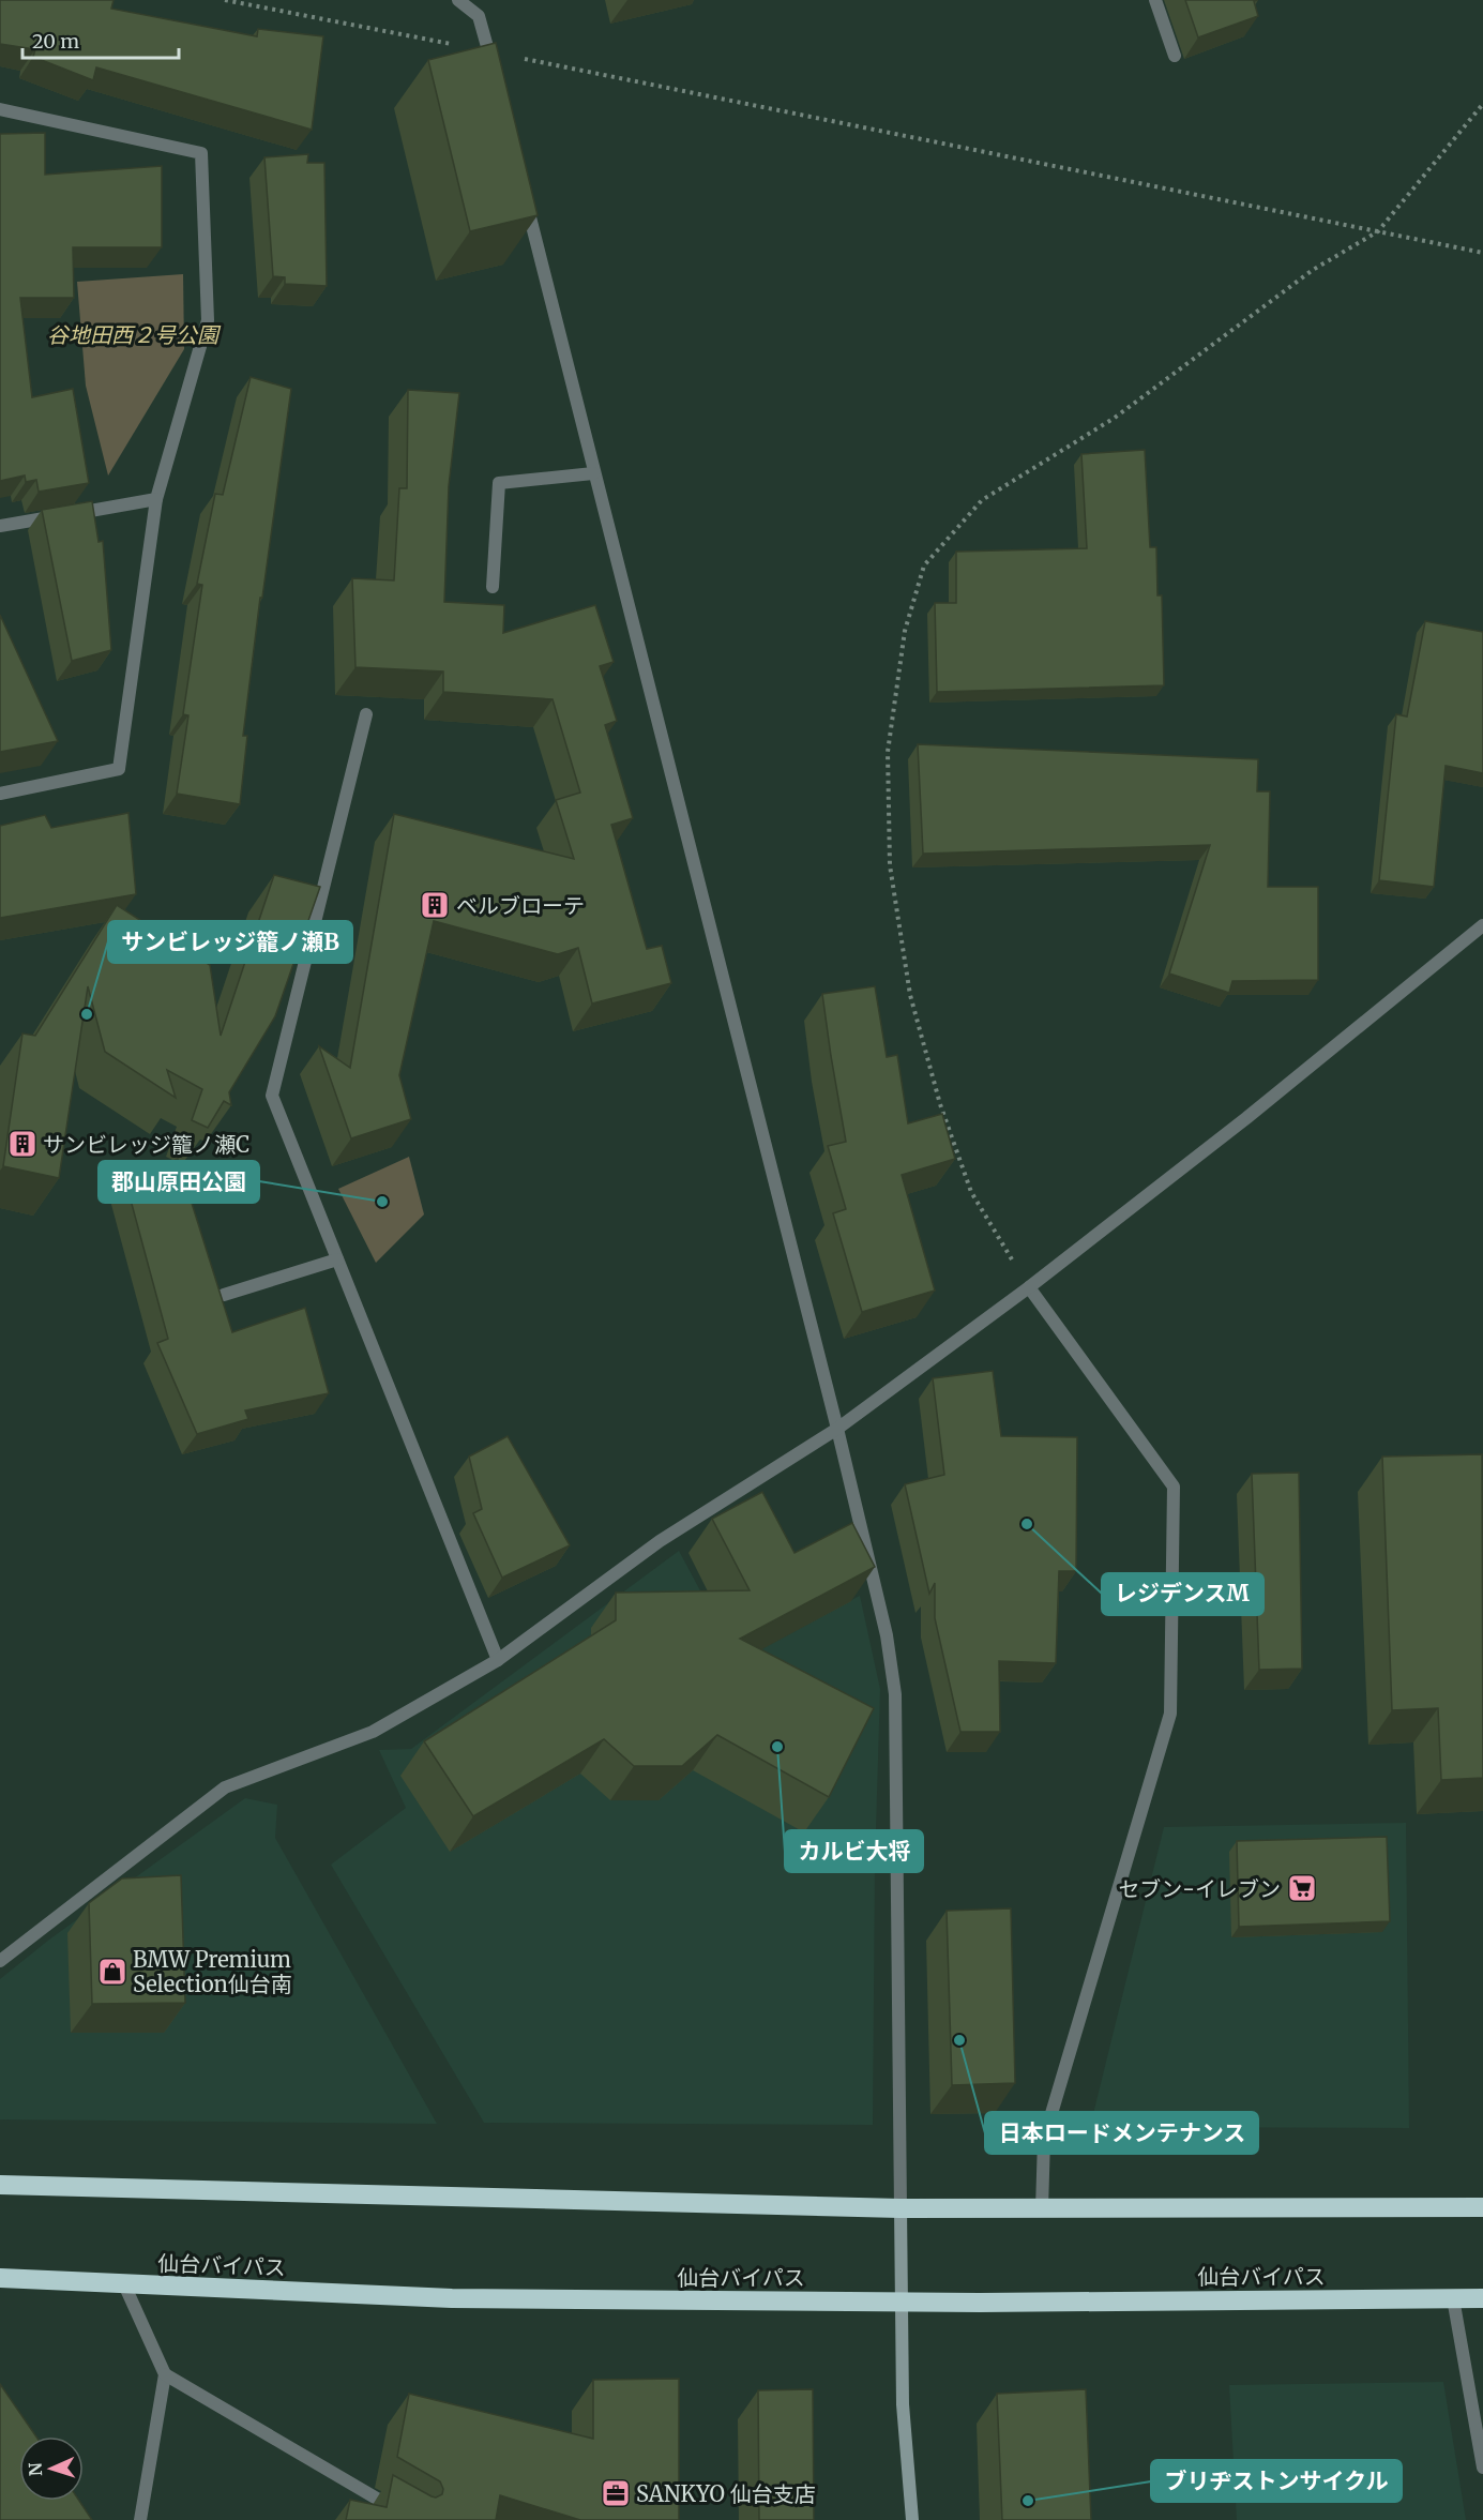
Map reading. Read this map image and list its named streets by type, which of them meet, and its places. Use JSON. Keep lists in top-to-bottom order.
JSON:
{
  "streets": {
    "highway": ["仙台バイパス"]
  },
  "parks": ["谷地田西２号公園"],
  "places": {
    "building": ["ベルブローテ", "サンビレッジ籠ノ瀬C"],
    "other": [
      "サンビレッジ籠ノ瀬B",
      "郡山原田公園",
      "レジデンスM",
      "カルビ大将",
      "日本ロードメンテナンス",
      "ブリヂストンサイクル"
    ],
    "supermarket": ["セブン-イレブン"],
    "shop": ["BMW Premium Selection仙台南"],
    "office": ["SANKYO 仙台支店"]
  },
  "scale_bar": "20 m",
  "north": "left"
}
